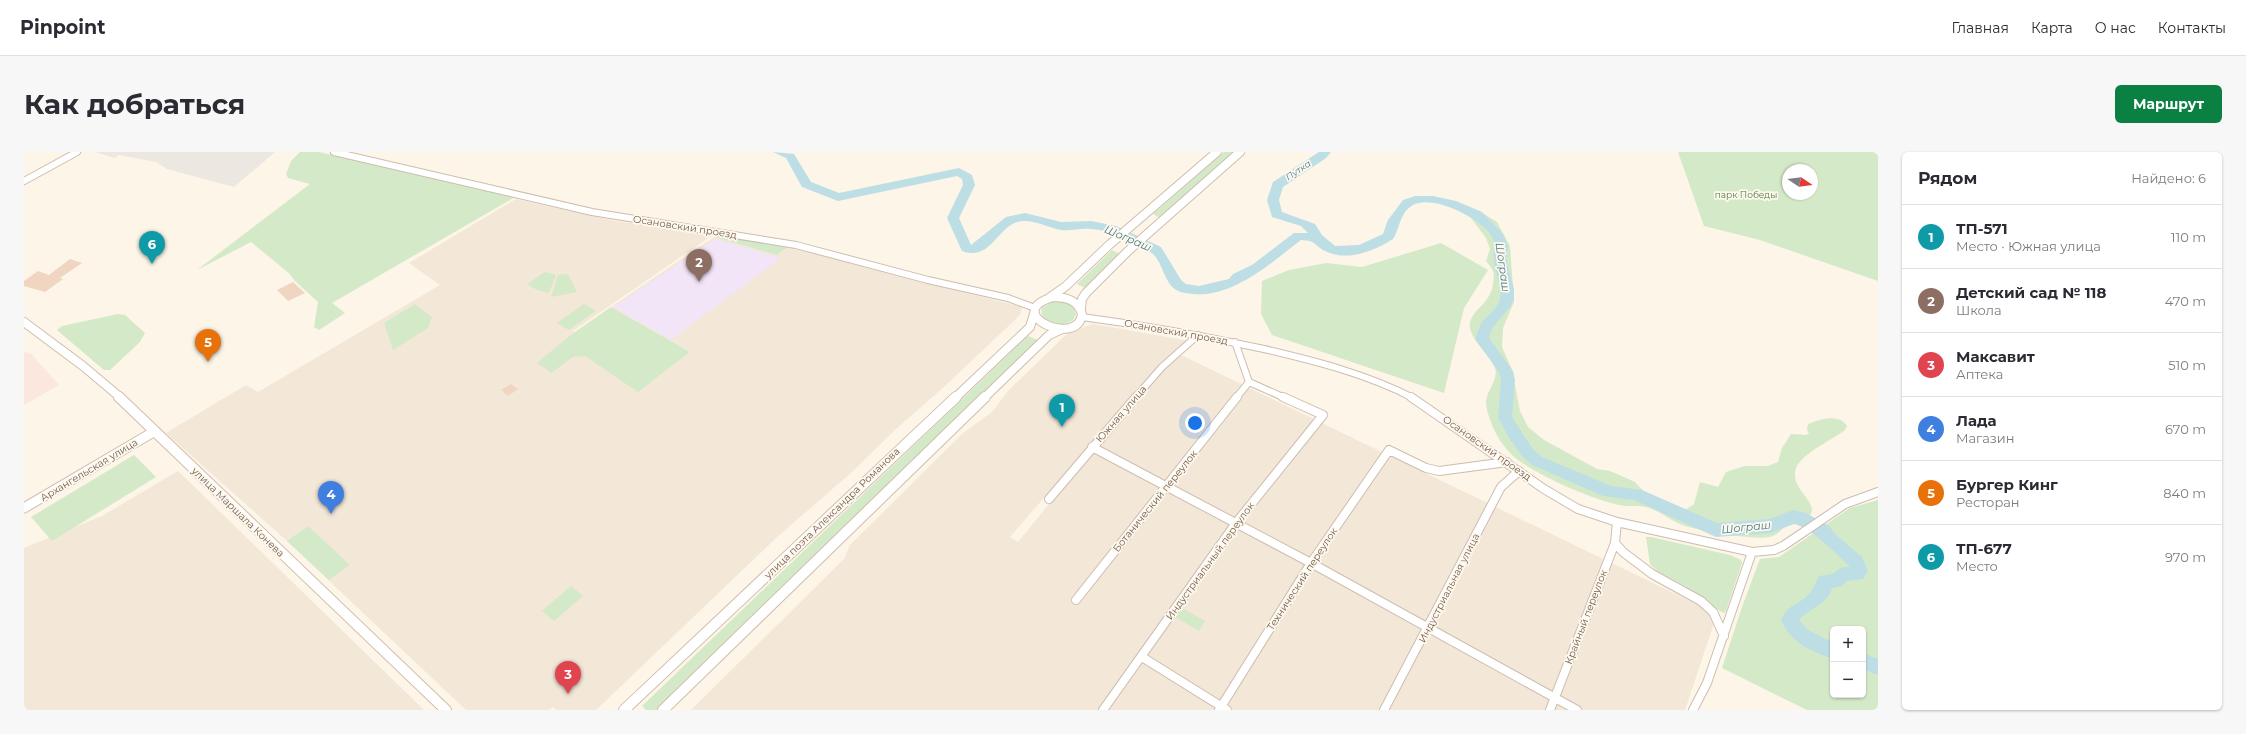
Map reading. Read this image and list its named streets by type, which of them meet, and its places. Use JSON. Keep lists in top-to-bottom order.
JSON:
{
  "streets": {
    "main road": ["улица Маршала Конева", "улица поэта Александра Романова"],
    "street": [
      "Осановский проезд",
      "Южная улица",
      "Архангельская улица",
      "Ботанический переулок",
      "Индустриальный переулок",
      "Технический переулок",
      "Индустриальная улица",
      "Крайный переулок"
    ]
  },
  "crossings": [
    ["Осановский проезд", "Южная улица"],
    ["Осановский проезд", "улица поэта Александра Романова"],
    ["Осановский проезд", "Технический переулок"],
    ["Осановский проезд", "Индустриальная улица"],
    ["Осановский проезд", "Крайный переулок"],
    ["Архангельская улица", "улица Маршала Конева"],
    ["Ботанический переулок", "Индустриальный переулок"]
  ],
  "water": ["Путка", "Шограш"],
  "parks": ["парк Победы"],
  "north": "right",
  "page": {
    "header": "Pinpoint",
    "nav": [
      "Главная",
      "Карта",
      "О нас",
      "Контакты"
    ],
    "buttons": "Маршрут",
    "title": "Как добраться",
    "heading": ["Рядом", "Найдено: 6"],
    "list": [
      {
        "mark": "1",
        "name": "ТП-571",
        "note": "Место · Южная улица",
        "value": "110 m"
      },
      {
        "mark": "2",
        "name": "Детский сад № 118",
        "note": "Школа",
        "value": "470 m"
      },
      {
        "mark": "3",
        "name": "Максавит",
        "note": "Аптека",
        "value": "510 m"
      },
      {
        "mark": "4",
        "name": "Лада",
        "note": "Магазин",
        "value": "670 m"
      },
      {
        "mark": "5",
        "name": "Бургер Кинг",
        "note": "Ресторан",
        "value": "840 m"
      },
      {
        "mark": "6",
        "name": "ТП-677",
        "note": "Место",
        "value": "970 m"
      }
    ],
    "pins": [
      "6",
      "2",
      "5",
      "1",
      "4",
      "3"
    ],
    "map_buttons": ["+", "−"]
  }
}
